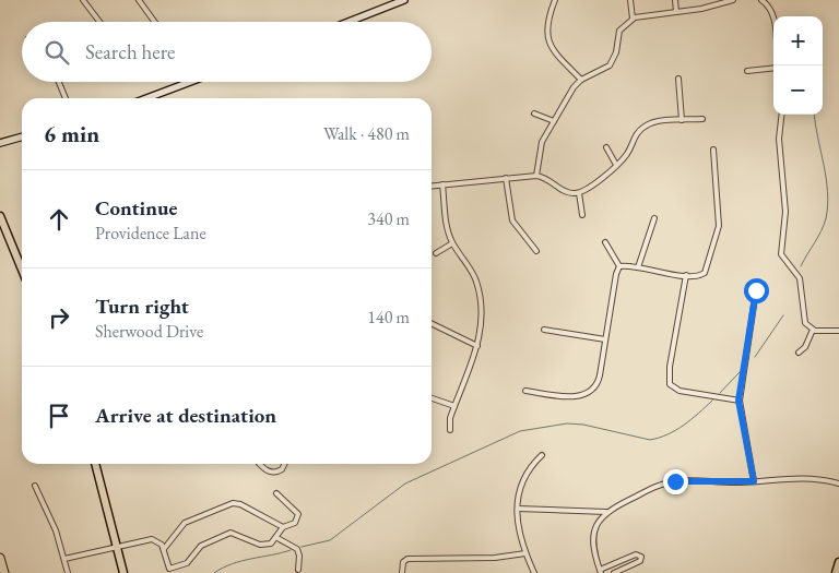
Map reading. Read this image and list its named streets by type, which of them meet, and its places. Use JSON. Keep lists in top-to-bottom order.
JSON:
{
  "page": {
    "map_buttons": ["+", "−"],
    "search": "Search here",
    "heading": ["6 min", "Walk · 480 m"],
    "list": [
      ["Continue", "Providence Lane", "340 m"],
      ["Turn right", "Sherwood Drive", "140 m"],
      "Arrive at destination"
    ]
  }
}
